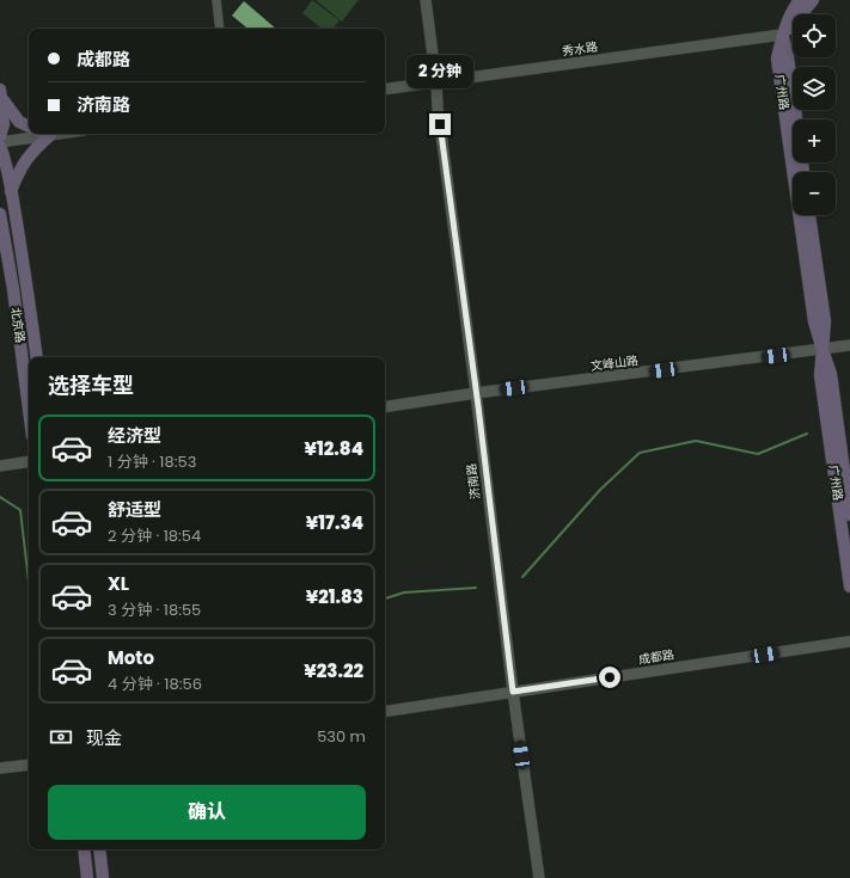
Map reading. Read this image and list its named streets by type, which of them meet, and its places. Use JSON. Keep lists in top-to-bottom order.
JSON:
{
  "streets": {
    "main road": ["广州路", "北京路"],
    "street": [
      "秀水路",
      "文峰山路",
      "济南路",
      "成都路"
    ]
  },
  "crossings": [
    ["秀水路", "广州路"],
    ["秀水路", "济南路"],
    ["广州路", "文峰山路"],
    ["文峰山路", "济南路"],
    ["济南路", "成都路"]
  ],
  "page": {
    "map_buttons": ["+", "−"],
    "banner": ["成都路", "济南路"],
    "bubble": "2 分钟",
    "heading": "选择车型",
    "list": [
      {
        "name": "经济型",
        "note": "1 分钟 · 18:53",
        "value": "¥12.84"
      },
      {
        "name": "舒适型",
        "note": "2 分钟 · 18:54",
        "value": "¥17.34"
      },
      {
        "name": "XL",
        "note": "3 分钟 · 18:55",
        "value": "¥21.83"
      },
      {
        "name": "Moto",
        "note": "4 分钟 · 18:56",
        "value": "¥23.22"
      }
    ],
    "pay": ["现金", "530 m"],
    "buttons": "确认"
  }
}
